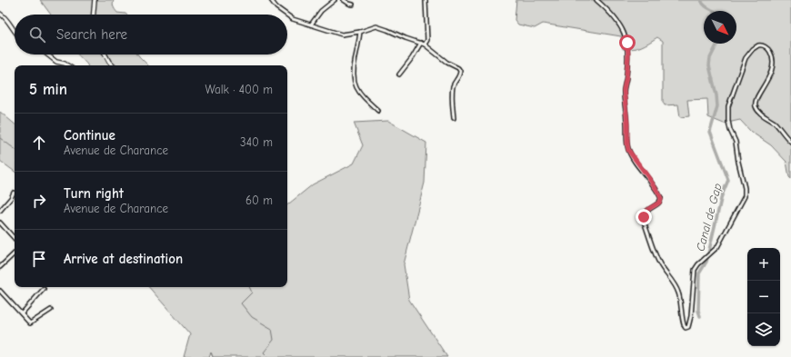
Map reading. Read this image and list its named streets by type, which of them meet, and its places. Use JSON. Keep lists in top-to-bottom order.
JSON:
{
  "water": ["Canal de Gap"],
  "north": "bottom right",
  "page": {
    "search": "Search here",
    "heading": ["5 min", "Walk · 400 m"],
    "list": [
      ["Continue", "Avenue de Charance", "340 m"],
      ["Turn right", "Avenue de Charance", "60 m"],
      "Arrive at destination"
    ],
    "map_buttons": ["+", "−"]
  }
}
